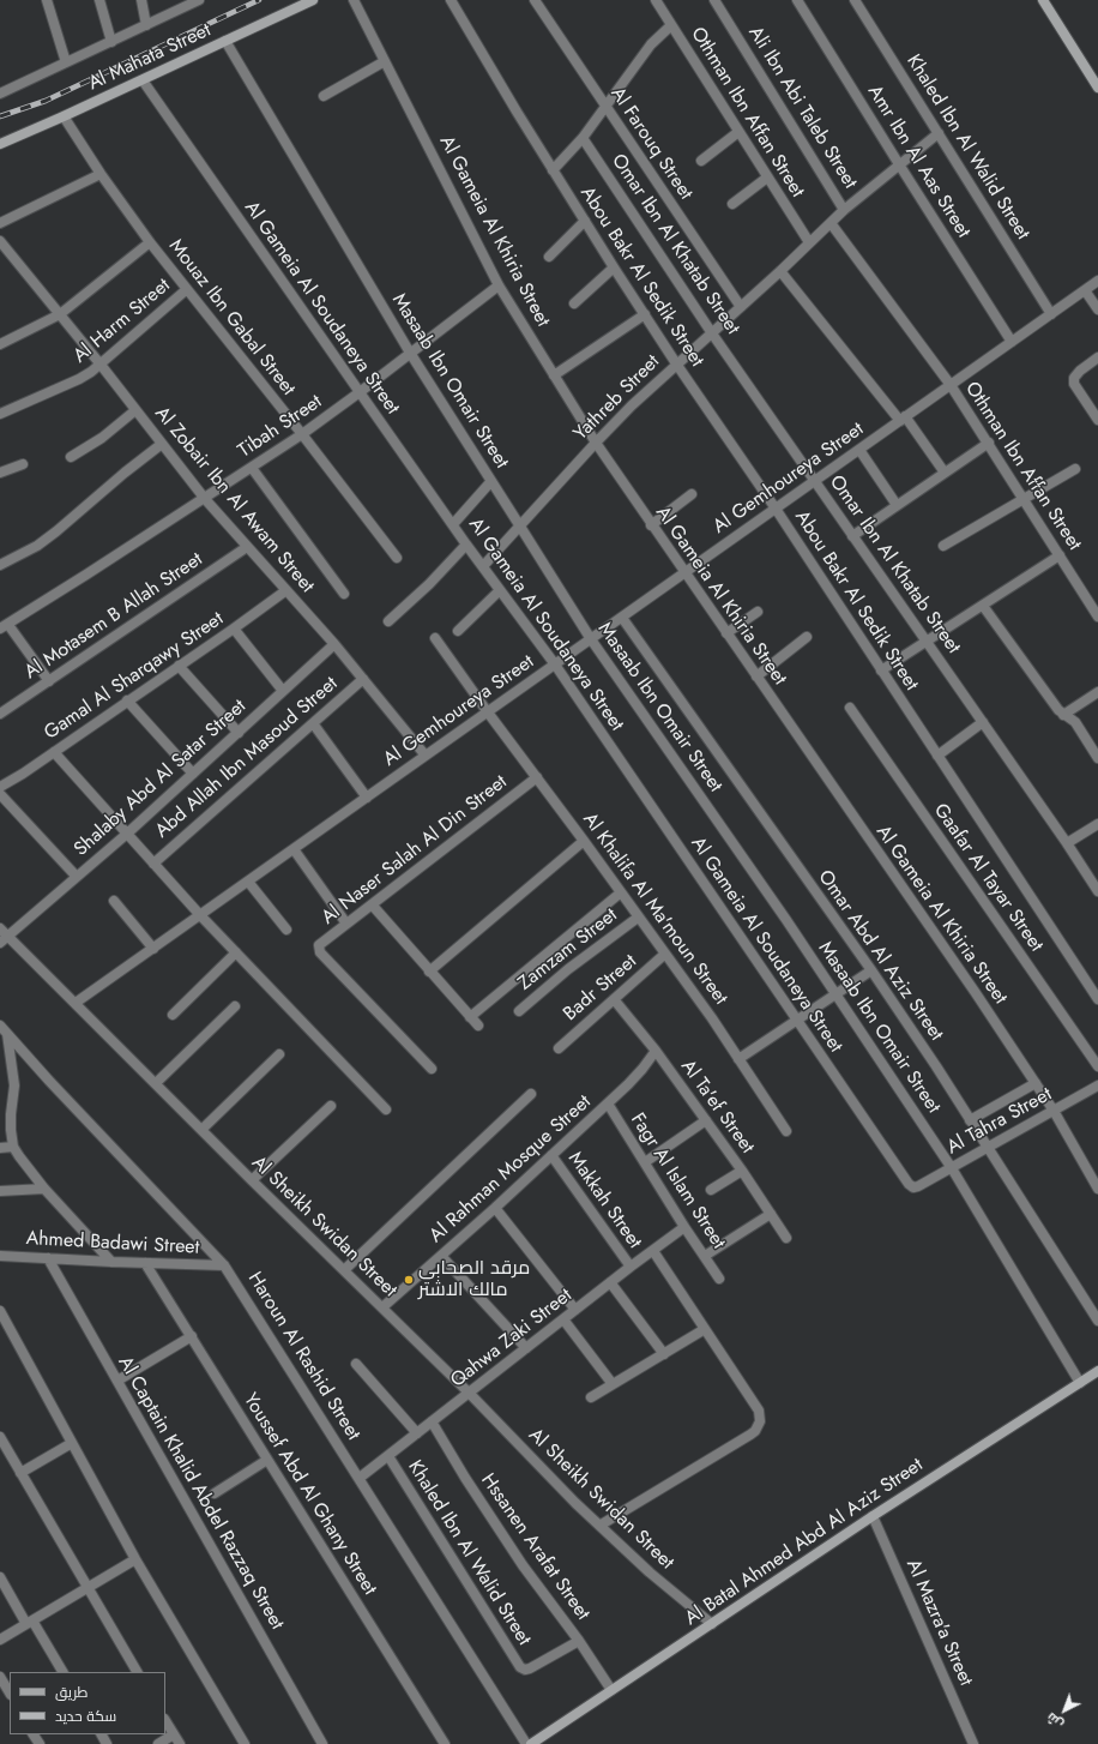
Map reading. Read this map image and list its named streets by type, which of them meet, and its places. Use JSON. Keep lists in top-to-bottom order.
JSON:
{
  "streets": {
    "main road": ["Al Mahata Street", "Al Batal Ahmed Abd Al Aziz Street"],
    "street": [
      "Ali Ibn Abi Taleb Street",
      "Othman Ibn Affan Street",
      "Al Farouq Street",
      "Khaled Ibn Al Walid Street",
      "Amr Ibn Al Aas Street",
      "Al Gameia Al Khiria Street",
      "Omar Ibn Al Khatab Street",
      "Abou Bakr Al Sedik Street",
      "Al Gameia Al Soudaneya Street",
      "Mouaz Ibn Gabal Street",
      "Al Harm Street",
      "Masaab Ibn Omair Street",
      "Yathreb Street",
      "Tibah Street",
      "Al Gemhoureya Street",
      "Al Zobair Ibn Al Awam Street",
      "Al Motasem B Allah Street",
      "Gamal Al Sharqawy Street",
      "Abd Allah Ibn Masoud Street",
      "Shalaby Abd Al Satar Street",
      "Al Naser Salah Al Din Street",
      "Gaafar Al Tayar Street",
      "Al Khalifa Al Ma'moun Street",
      "Zamzam Street",
      "Omar Abd Al Aziz Street",
      "Badr Street",
      "Al Ta'ef Street",
      "Al Tahra Street",
      "Al Rahman Mosque Street",
      "Fagr Al Islam Street",
      "Makkah Street",
      "Al Sheikh Swidan Street",
      "Ahmed Badawi Street",
      "Qahwa Zaki Street",
      "Haroun Al Rashid Street",
      "Al Captain Khalid Abdel Razzaq Street",
      "Youssef Abd Al Ghany Street",
      "Hssanen Arafat Street",
      "Al Mazra'a Street"
    ]
  },
  "crossings": [
    ["Al Mahata Street", "Al Gameia Al Soudaneya Street"],
    ["Al Mahata Street", "Mouaz Ibn Gabal Street"],
    ["Al Mahata Street", "Masaab Ibn Omair Street"],
    ["Ali Ibn Abi Taleb Street", "Yathreb Street"],
    ["Othman Ibn Affan Street", "Yathreb Street"],
    ["Othman Ibn Affan Street", "Al Gemhoureya Street"],
    ["Al Farouq Street", "Yathreb Street"],
    ["Khaled Ibn Al Walid Street", "Yathreb Street"],
    ["Khaled Ibn Al Walid Street", "Al Gemhoureya Street"],
    ["Khaled Ibn Al Walid Street", "Qahwa Zaki Street"],
    ["Khaled Ibn Al Walid Street", "Hssanen Arafat Street"],
    ["Amr Ibn Al Aas Street", "Yathreb Street"],
    ["Amr Ibn Al Aas Street", "Al Gemhoureya Street"],
    ["Al Gameia Al Khiria Street", "Yathreb Street"],
    ["Al Gameia Al Khiria Street", "Tibah Street"],
    ["Al Gameia Al Khiria Street", "Al Gemhoureya Street"],
    ["Al Gameia Al Khiria Street", "Al Tahra Street"],
    ["Omar Ibn Al Khatab Street", "Yathreb Street"],
    ["Omar Ibn Al Khatab Street", "Al Gemhoureya Street"],
    ["Abou Bakr Al Sedik Street", "Yathreb Street"],
    ["Abou Bakr Al Sedik Street", "Al Gemhoureya Street"],
    ["Al Gameia Al Soudaneya Street", "Yathreb Street"],
    ["Al Gameia Al Soudaneya Street", "Tibah Street"],
    ["Al Gameia Al Soudaneya Street", "Al Gemhoureya Street"],
    ["Al Gameia Al Soudaneya Street", "Al Tahra Street"],
    ["Mouaz Ibn Gabal Street", "Al Harm Street"],
    ["Mouaz Ibn Gabal Street", "Tibah Street"],
    ["Al Harm Street", "Al Zobair Ibn Al Awam Street"],
    ["Masaab Ibn Omair Street", "Yathreb Street"],
    ["Masaab Ibn Omair Street", "Tibah Street"],
    ["Masaab Ibn Omair Street", "Al Gemhoureya Street"],
    ["Masaab Ibn Omair Street", "Al Tahra Street"],
    ["Masaab Ibn Omair Street", "Al Batal Ahmed Abd Al Aziz Street"],
    ["Tibah Street", "Al Zobair Ibn Al Awam Street"],
    ["Al Gemhoureya Street", "Al Zobair Ibn Al Awam Street"],
    ["Al Gemhoureya Street", "Al Khalifa Al Ma'moun Street"],
    ["Al Gemhoureya Street", "Omar Abd Al Aziz Street"],
    ["Al Gemhoureya Street", "Al Sheikh Swidan Street"],
    ["Al Zobair Ibn Al Awam Street", "Al Motasem B Allah Street"],
    ["Al Zobair Ibn Al Awam Street", "Gamal Al Sharqawy Street"],
    ["Al Zobair Ibn Al Awam Street", "Abd Allah Ibn Masoud Street"],
    ["Al Zobair Ibn Al Awam Street", "Shalaby Abd Al Satar Street"],
    ["Shalaby Abd Al Satar Street", "Al Sheikh Swidan Street"],
    ["Al Naser Salah Al Din Street", "Al Khalifa Al Ma'moun Street"],
    ["Al Khalifa Al Ma'moun Street", "Zamzam Street"],
    ["Al Khalifa Al Ma'moun Street", "Badr Street"],
    ["Omar Abd Al Aziz Street", "Al Tahra Street"],
    ["Badr Street", "Al Ta'ef Street"],
    ["Al Ta'ef Street", "Al Rahman Mosque Street"],
    ["Al Rahman Mosque Street", "Fagr Al Islam Street"],
    ["Al Rahman Mosque Street", "Makkah Street"],
    ["Al Rahman Mosque Street", "Al Sheikh Swidan Street"],
    ["Fagr Al Islam Street", "Qahwa Zaki Street"],
    ["Makkah Street", "Qahwa Zaki Street"],
    ["Al Sheikh Swidan Street", "Qahwa Zaki Street"],
    ["Al Sheikh Swidan Street", "Al Batal Ahmed Abd Al Aziz Street"],
    ["Ahmed Badawi Street", "Haroun Al Rashid Street"],
    ["Ahmed Badawi Street", "Al Captain Khalid Abdel Razzaq Street"],
    ["Ahmed Badawi Street", "Youssef Abd Al Ghany Street"],
    ["Qahwa Zaki Street", "Haroun Al Rashid Street"],
    ["Qahwa Zaki Street", "Hssanen Arafat Street"],
    ["Al Batal Ahmed Abd Al Aziz Street", "Hssanen Arafat Street"],
    ["Al Batal Ahmed Abd Al Aziz Street", "Al Mazra'a Street"]
  ],
  "places": ["مرقد الصحابي مالك الاشتر"],
  "legend": ["طريق", "سكة حديد"],
  "north": "bottom left"
}
